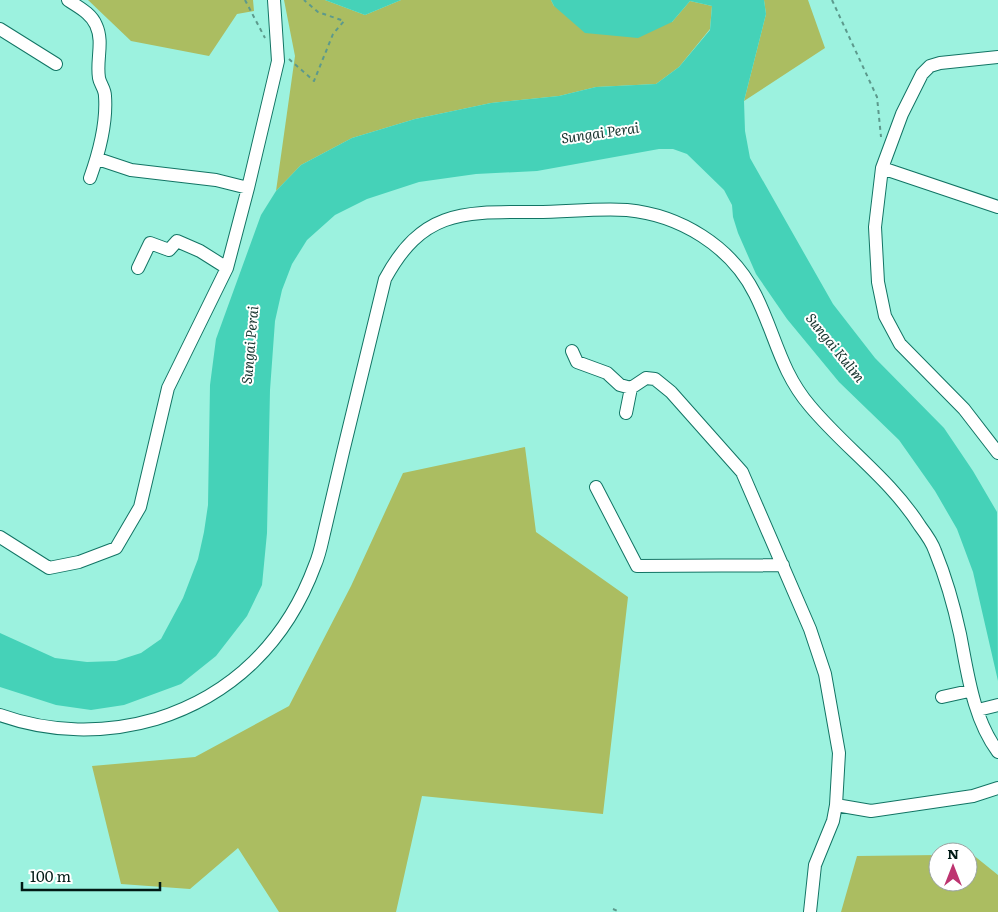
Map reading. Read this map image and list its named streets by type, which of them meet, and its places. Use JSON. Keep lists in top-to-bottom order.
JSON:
{
  "water": ["Sungai Perai", "Sungai Kulim"],
  "scale_bar": "100 m",
  "north": "top"
}
